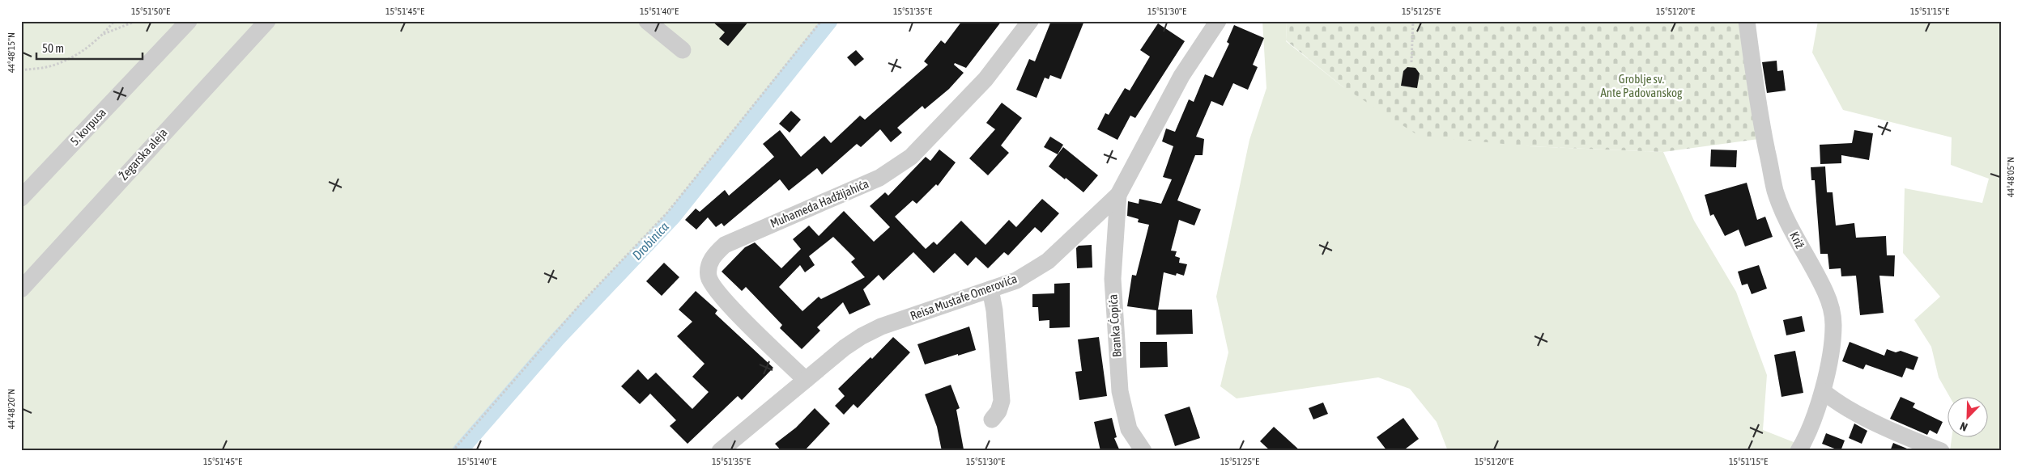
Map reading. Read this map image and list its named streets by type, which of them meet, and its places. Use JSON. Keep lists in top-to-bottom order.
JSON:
{
  "streets": {
    "street": [
      "5. korpusa",
      "Žegarska aleja",
      "Muhameda Hadžijahića",
      "Križ",
      "Reisa Mustafe Omerovića",
      "Branka Ćopića"
    ]
  },
  "crossings": [
    ["Muhameda Hadžijahića", "Reisa Mustafe Omerovića"],
    ["Reisa Mustafe Omerovića", "Branka Ćopića"]
  ],
  "water": ["Drobinica"],
  "parks": ["Groblje sv. Ante Padovanskog"],
  "scale_bar": "50 m",
  "north": "bottom left",
  "coordinates": [
    "15°51'50\"E",
    "15°51'45\"E",
    "15°51'40\"E",
    "15°51'35\"E",
    "15°51'30\"E",
    "15°51'25\"E",
    "15°51'20\"E",
    "15°51'15\"E",
    "44°48'15\"N",
    "44°48'05\"N",
    "44°48'20\"N"
  ]
}
